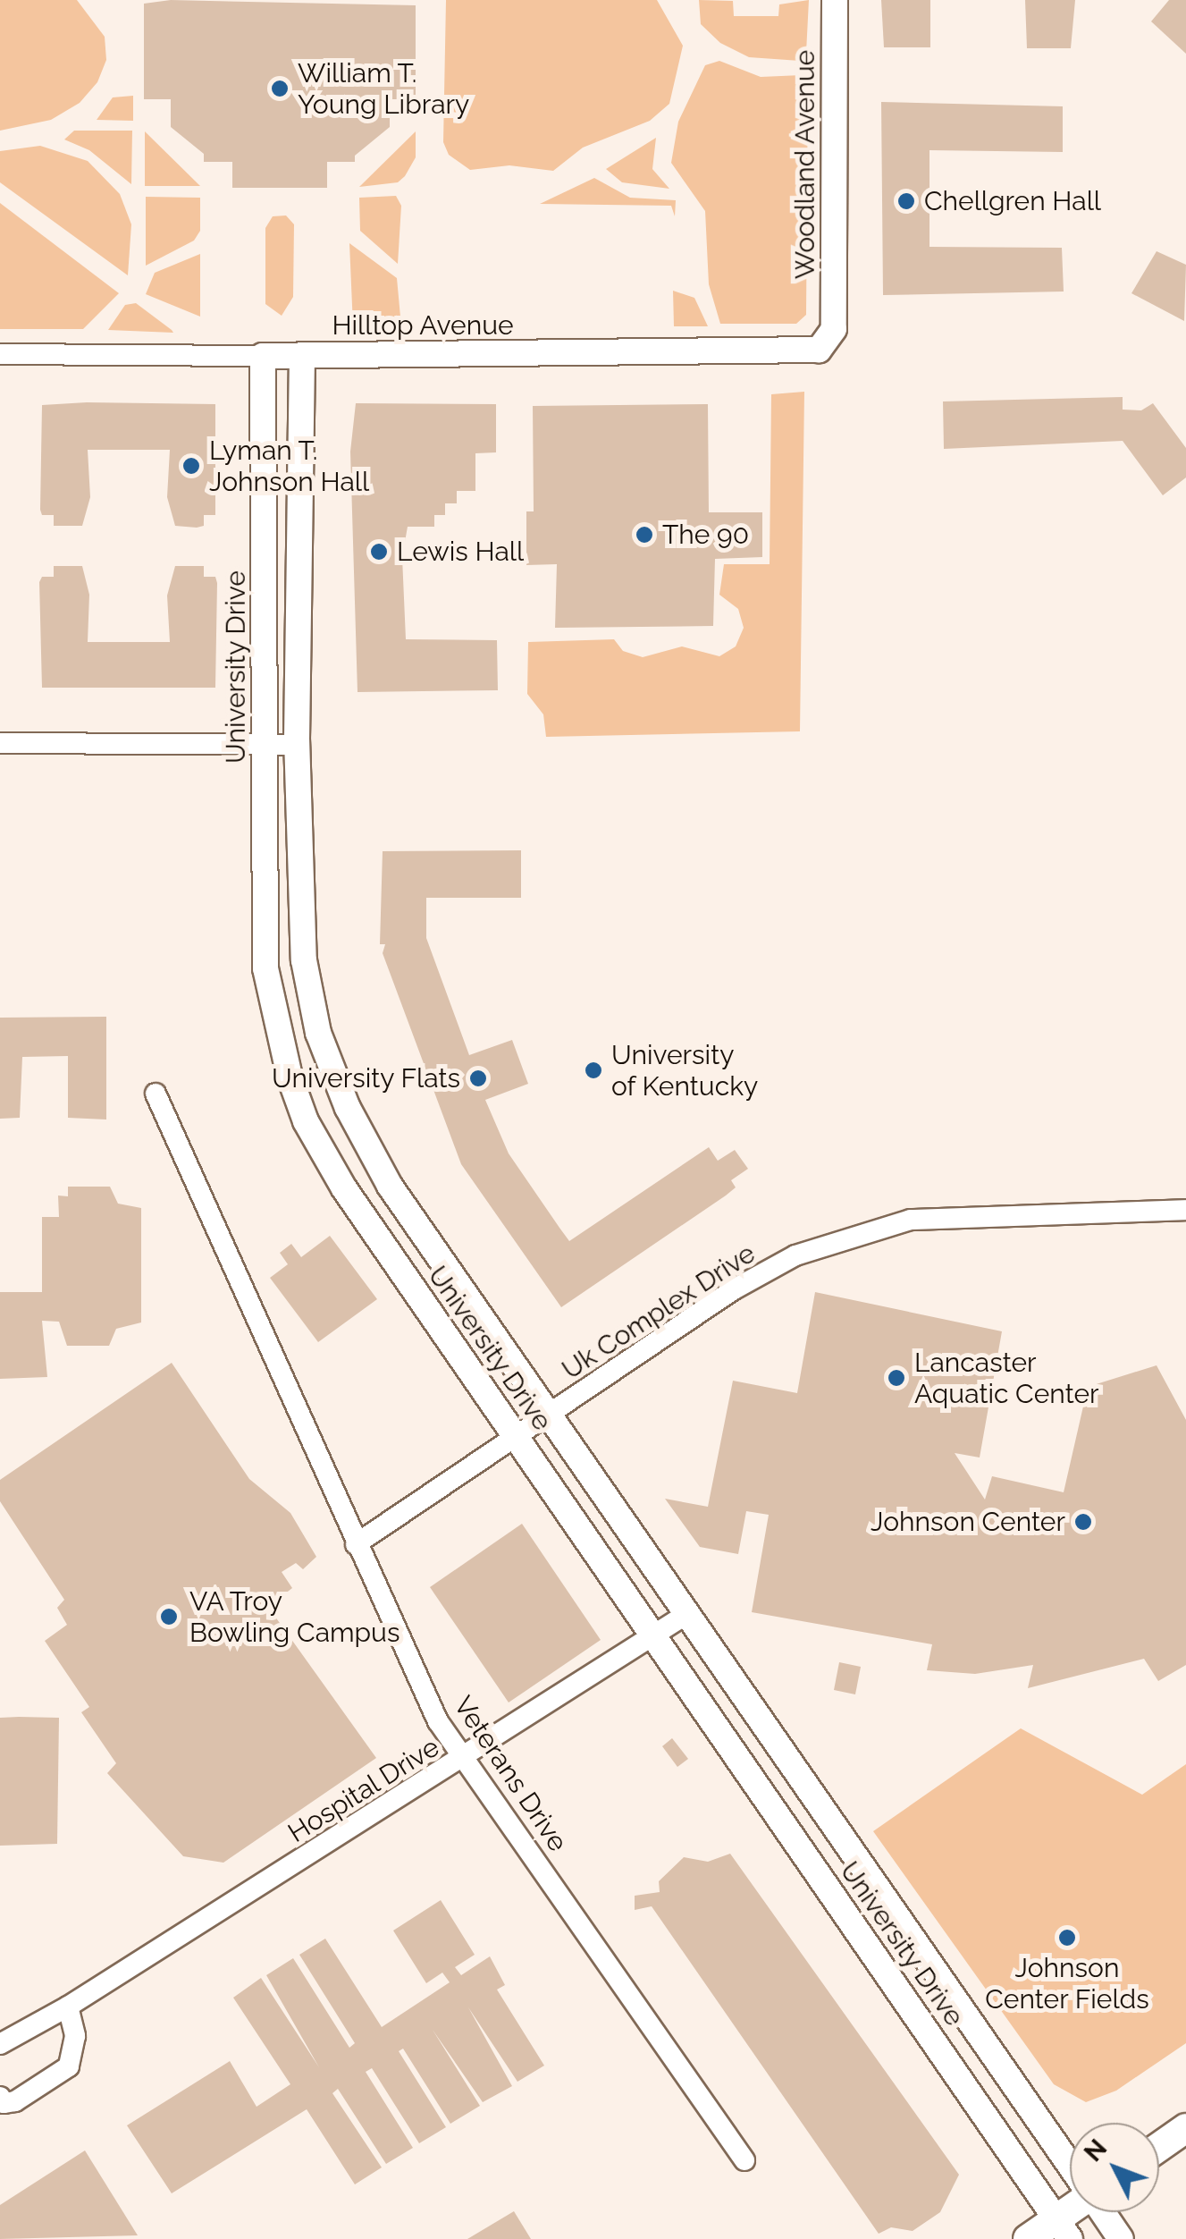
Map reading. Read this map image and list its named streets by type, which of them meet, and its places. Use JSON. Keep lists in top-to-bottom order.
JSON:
{
  "streets": {
    "street": [
      "Woodland Avenue",
      "Hilltop Avenue",
      "University Drive",
      "Uk Complex Drive",
      "Veterans Drive",
      "Hospital Drive"
    ]
  },
  "crossings": [
    ["Woodland Avenue", "Hilltop Avenue"],
    ["Hilltop Avenue", "University Drive"],
    ["University Drive", "Uk Complex Drive"],
    ["University Drive", "Hospital Drive"],
    ["Uk Complex Drive", "Veterans Drive"],
    ["Veterans Drive", "Hospital Drive"]
  ],
  "places": [
    "William T. Young Library",
    "Chellgren Hall",
    "Lyman T. Johnson Hall",
    "The 90",
    "Lewis Hall",
    "University of Kentucky",
    "University Flats",
    "Lancaster Aquatic Center",
    "Johnson Center",
    "VA Troy Bowling Campus",
    "Johnson Center Fields"
  ],
  "north": "top left"
}
